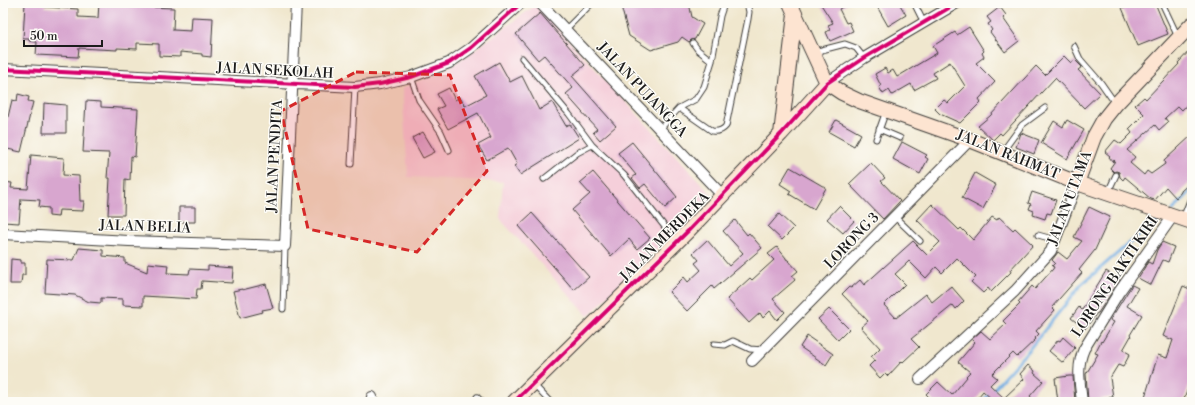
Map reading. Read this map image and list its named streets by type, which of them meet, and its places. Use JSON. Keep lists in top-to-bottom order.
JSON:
{
  "streets": {
    "street": [
      "JALAN SEKOLAH",
      "JALAN PUJANGGA",
      "JALAN RAHMAT",
      "JALAN PENDITA",
      "JALAN UTAMA",
      "JALAN BELIA",
      "JALAN MERDEKA",
      "LORONG 3",
      "LORONG BAKTI KIRI"
    ]
  },
  "crossings": [
    ["JALAN SEKOLAH", "JALAN PENDITA"],
    ["JALAN PUJANGGA", "JALAN MERDEKA"],
    ["JALAN RAHMAT", "JALAN UTAMA"],
    ["JALAN RAHMAT", "JALAN MERDEKA"],
    ["JALAN RAHMAT", "LORONG 3"],
    ["JALAN RAHMAT", "LORONG BAKTI KIRI"],
    ["JALAN PENDITA", "JALAN BELIA"]
  ],
  "scale_bar": "50 m"
}
